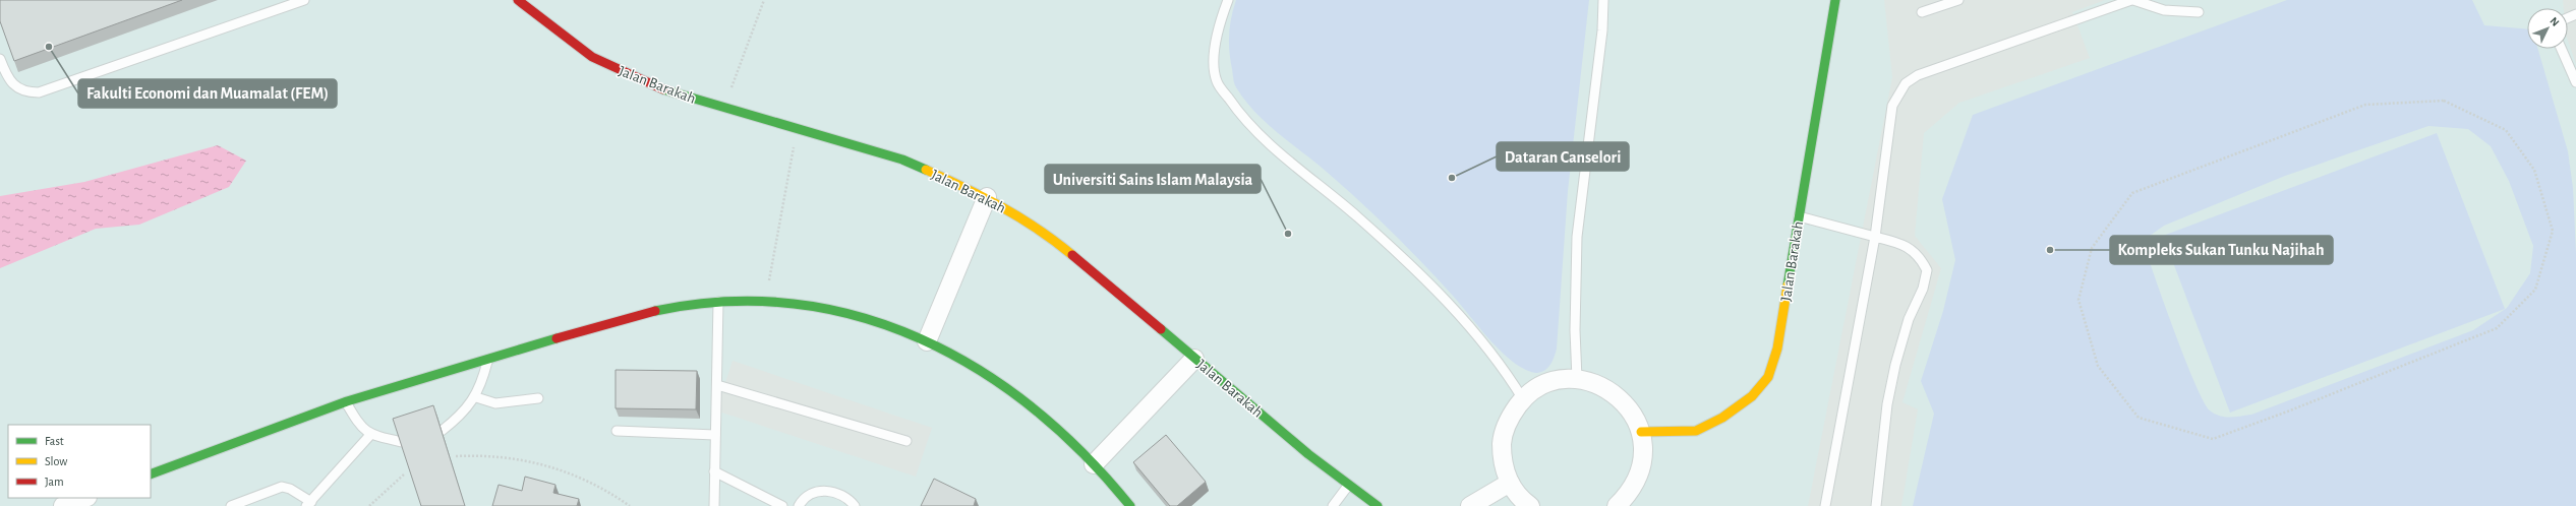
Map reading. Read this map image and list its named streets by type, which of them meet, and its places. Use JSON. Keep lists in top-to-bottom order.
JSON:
{
  "streets": {
    "street": ["Jalan Barakah"]
  },
  "places": [
    "Fakulti Economi dan Muamalat (FEM)",
    "Dataran Canselori",
    "Universiti Sains Islam Malaysia",
    "Kompleks Sukan Tunku Najihah"
  ],
  "legend": ["Fast", "Slow", "Jam"],
  "north": "top right"
}
